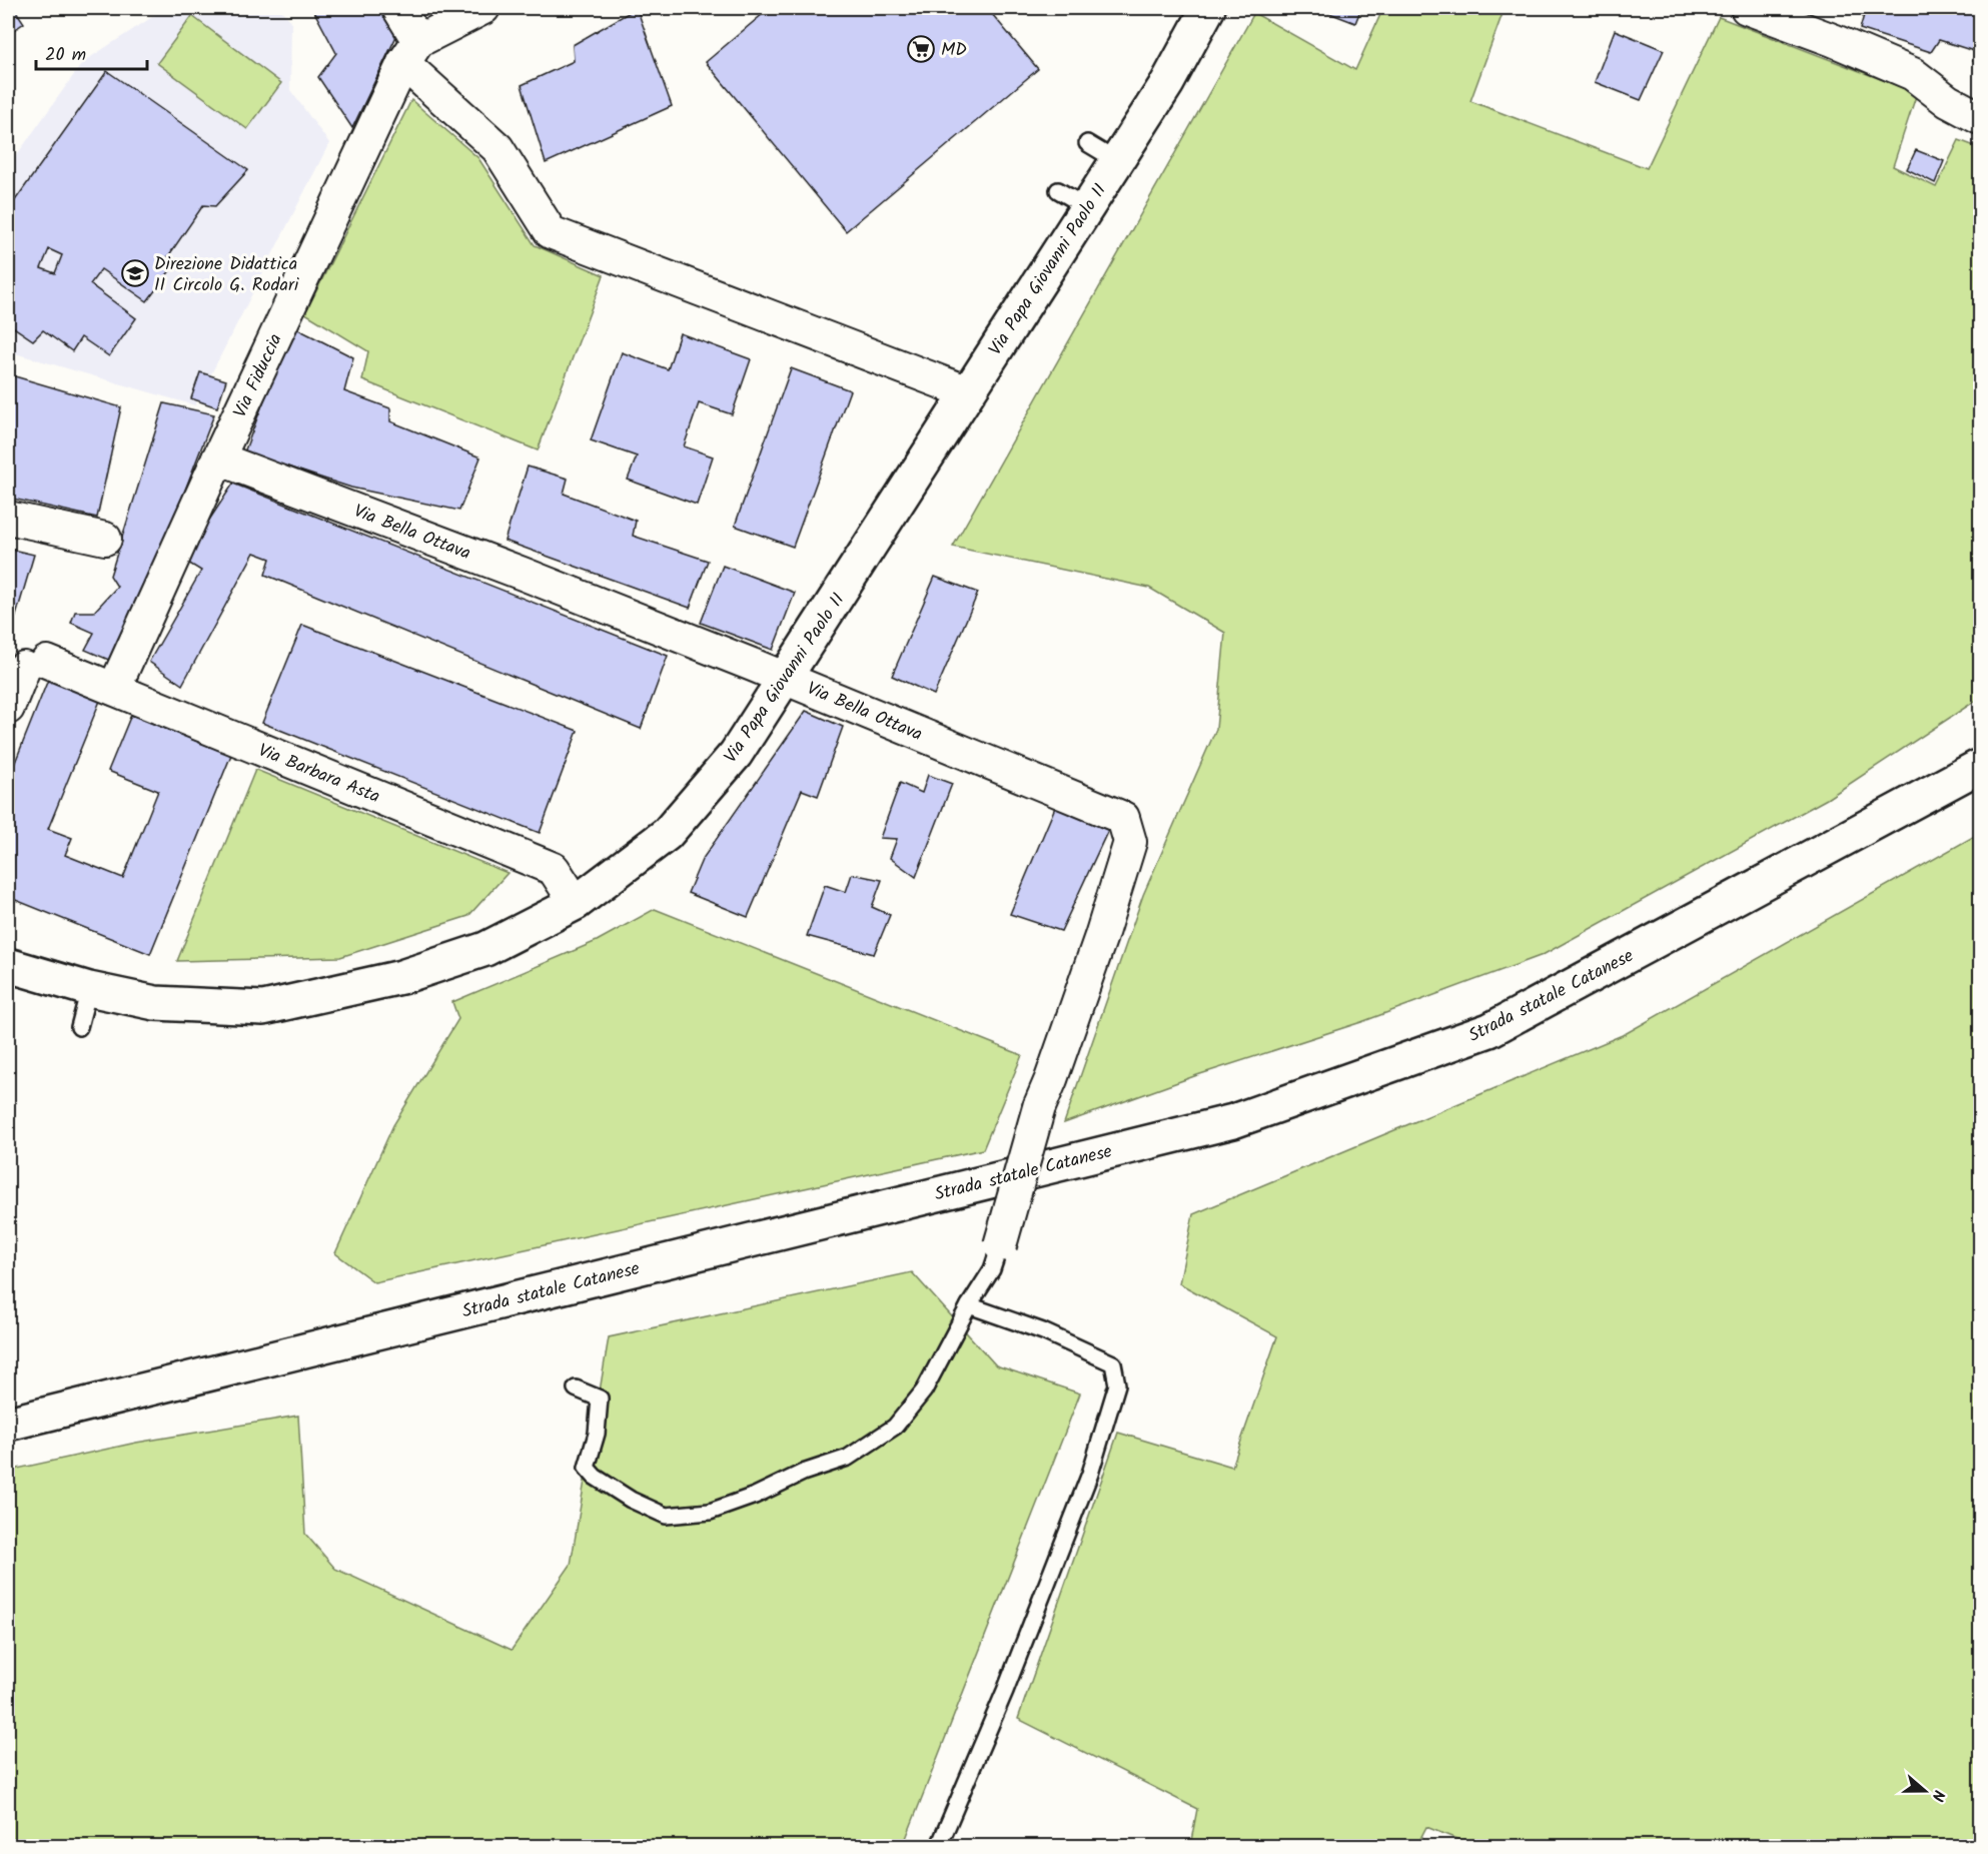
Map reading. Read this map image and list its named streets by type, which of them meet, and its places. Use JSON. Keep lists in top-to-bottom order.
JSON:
{
  "streets": {
    "main road": ["Via Papa Giovanni Paolo II", "Strada statale Catanese"],
    "street": ["Via Fiduccia", "Via Bella Ottava", "Via Barbara Asta"]
  },
  "crossings": [
    ["Via Papa Giovanni Paolo II", "Via Bella Ottava"],
    ["Via Papa Giovanni Paolo II", "Via Barbara Asta"],
    ["Via Fiduccia", "Via Bella Ottava"],
    ["Via Fiduccia", "Via Barbara Asta"]
  ],
  "places": {
    "supermarket": ["MD"],
    "school or university": ["Direzione Didattica II Circolo G. Rodari"]
  },
  "scale_bar": "20 m",
  "north": "right"
}
